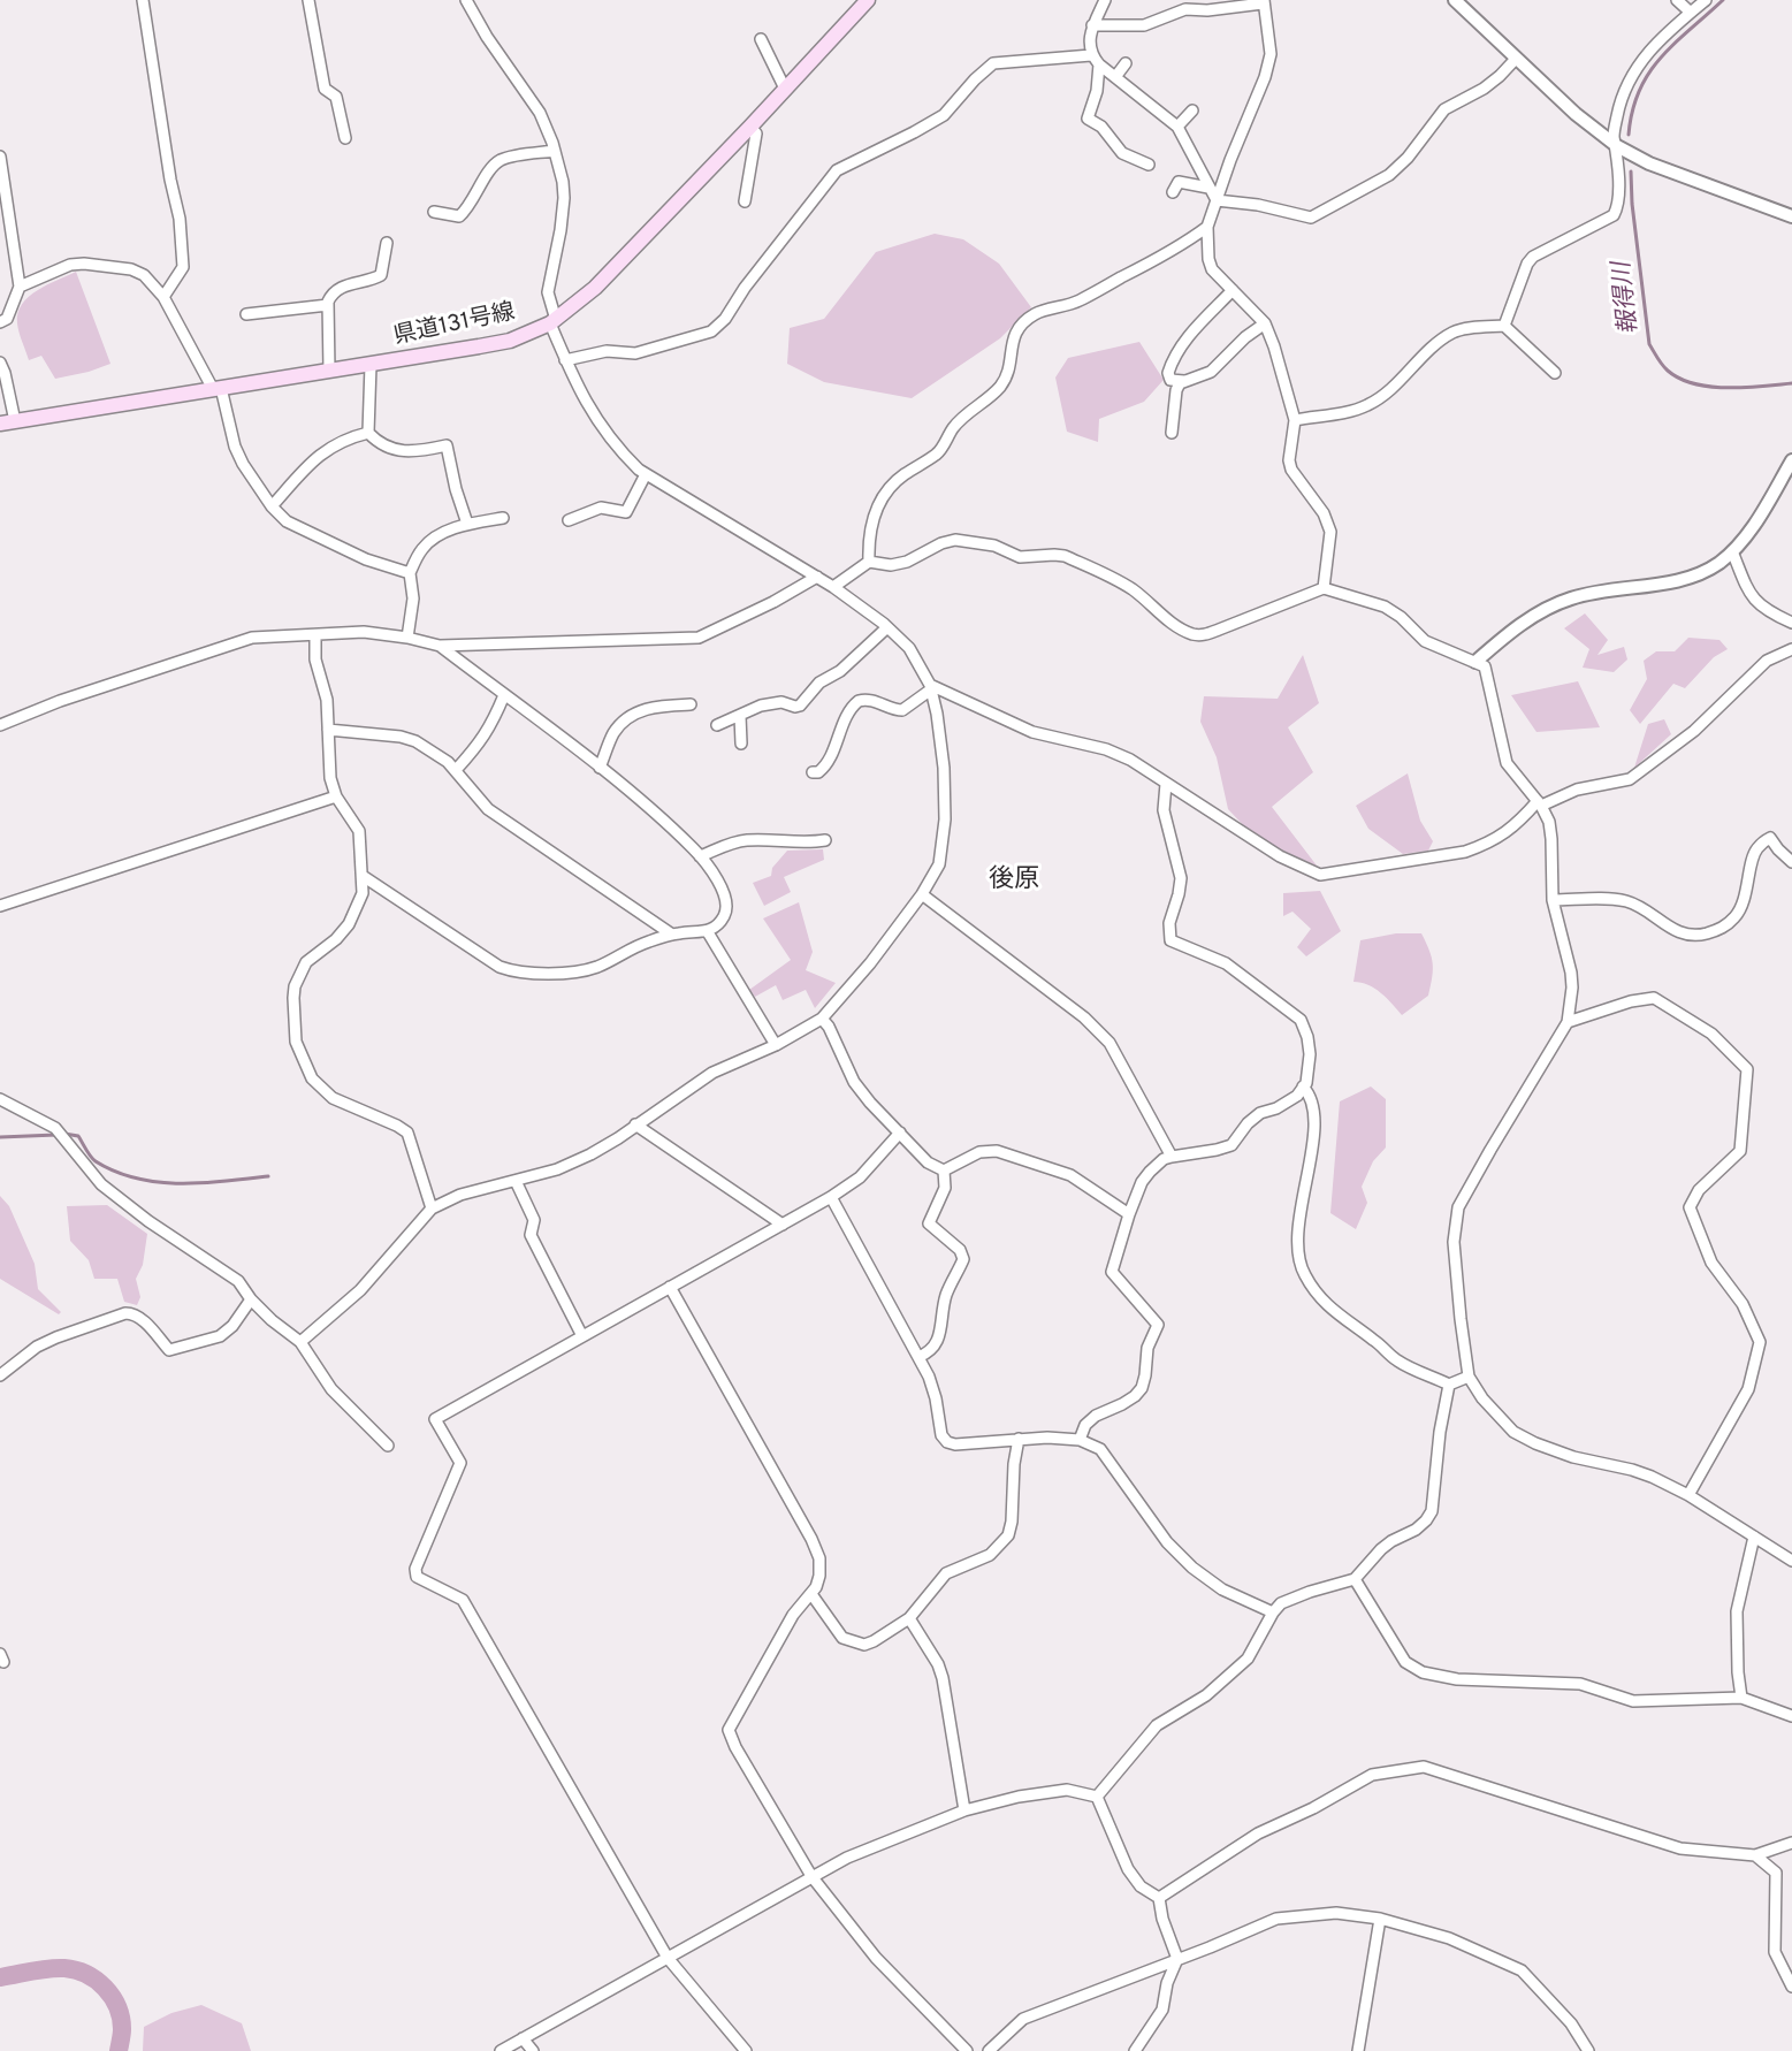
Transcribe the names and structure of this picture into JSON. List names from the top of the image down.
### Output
{
  "streets": {
    "main road": ["県道131号線"]
  },
  "districts": ["後原"],
  "water": ["報得川"]
}
